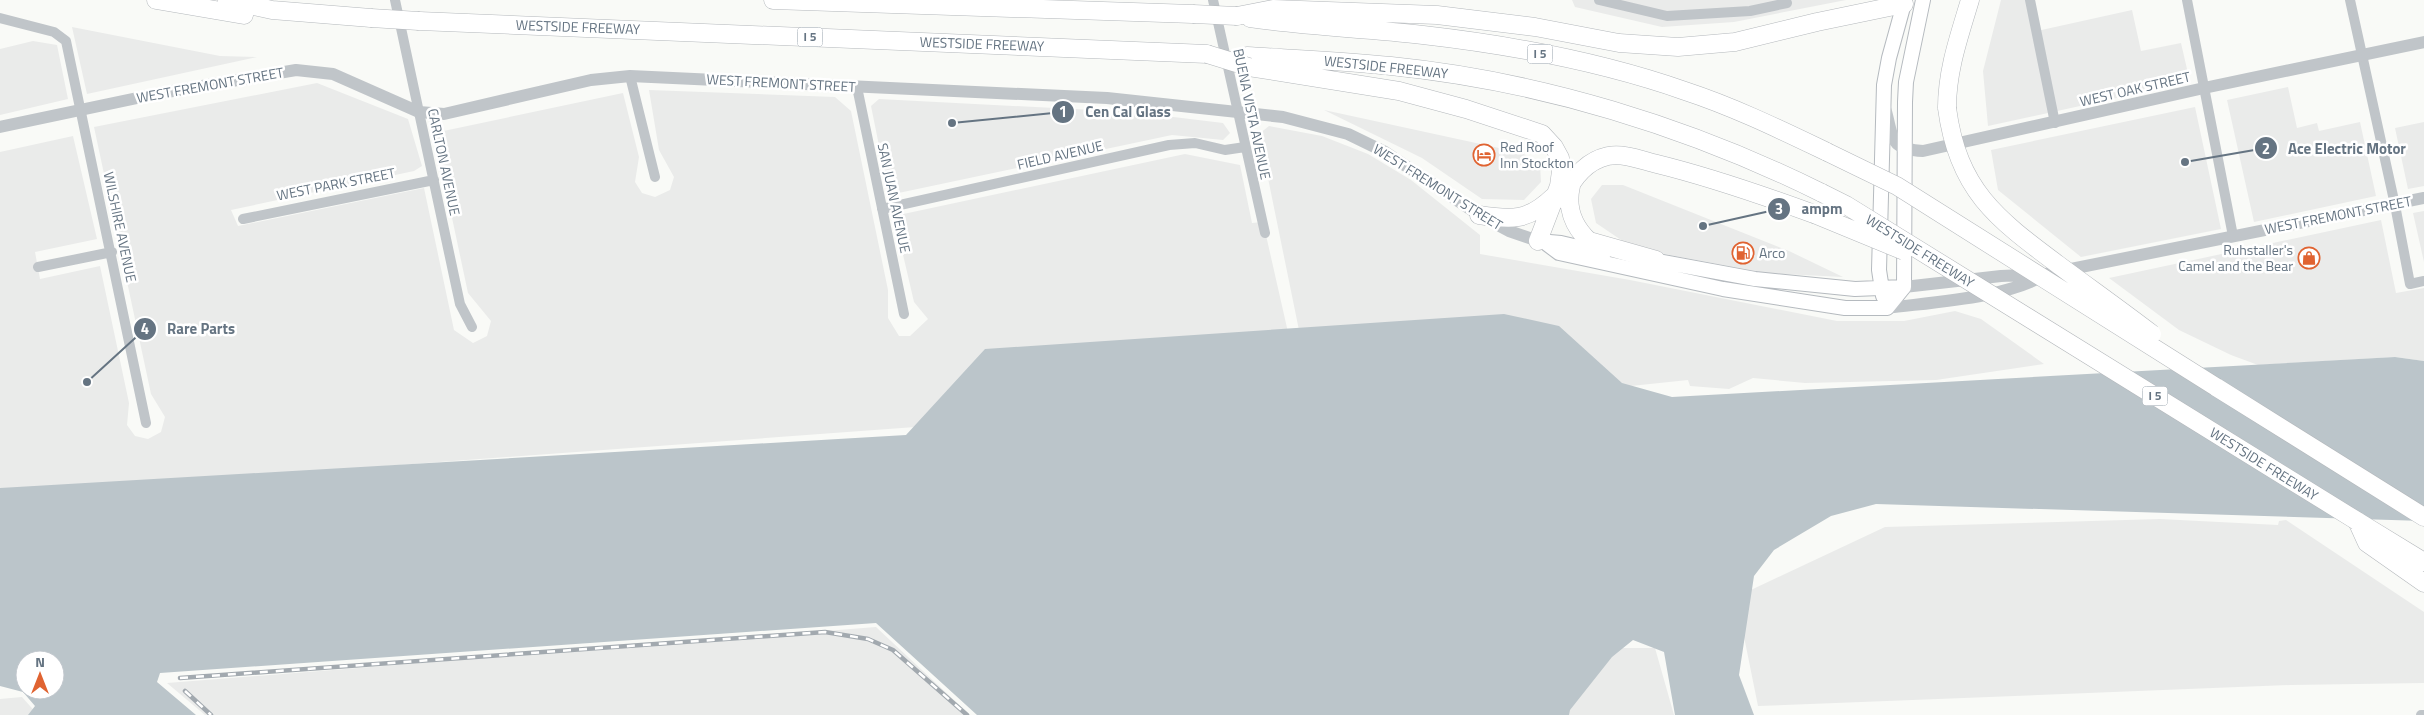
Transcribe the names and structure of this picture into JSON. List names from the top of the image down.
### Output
{
  "streets": {
    "highway": ["WESTSIDE FREEWAY", "I 5"],
    "main road": ["WEST FREMONT STREET"],
    "street": [
      "WEST OAK STREET",
      "BUENA VISTA AVENUE",
      "FIELD AVENUE",
      "CARLTON AVENUE",
      "WEST PARK STREET",
      "SAN JUAN AVENUE",
      "WILSHIRE AVENUE"
    ]
  },
  "crossings": [
    ["WEST FREMONT STREET", "BUENA VISTA AVENUE"],
    ["WEST FREMONT STREET", "CARLTON AVENUE"],
    ["WEST FREMONT STREET", "SAN JUAN AVENUE"],
    ["WEST FREMONT STREET", "WILSHIRE AVENUE"],
    ["BUENA VISTA AVENUE", "FIELD AVENUE"],
    ["FIELD AVENUE", "SAN JUAN AVENUE"],
    ["CARLTON AVENUE", "WEST PARK STREET"]
  ],
  "places": {
    "other": [
      "Cen Cal Glass",
      "Ace Electric Motor",
      "ampm",
      "Rare Parts"
    ],
    "hotel": ["Red Roof Inn Stockton"],
    "fuel station": ["Arco"],
    "shop": ["Ruhstaller's Camel and the Bear"]
  },
  "north": "top"
}
